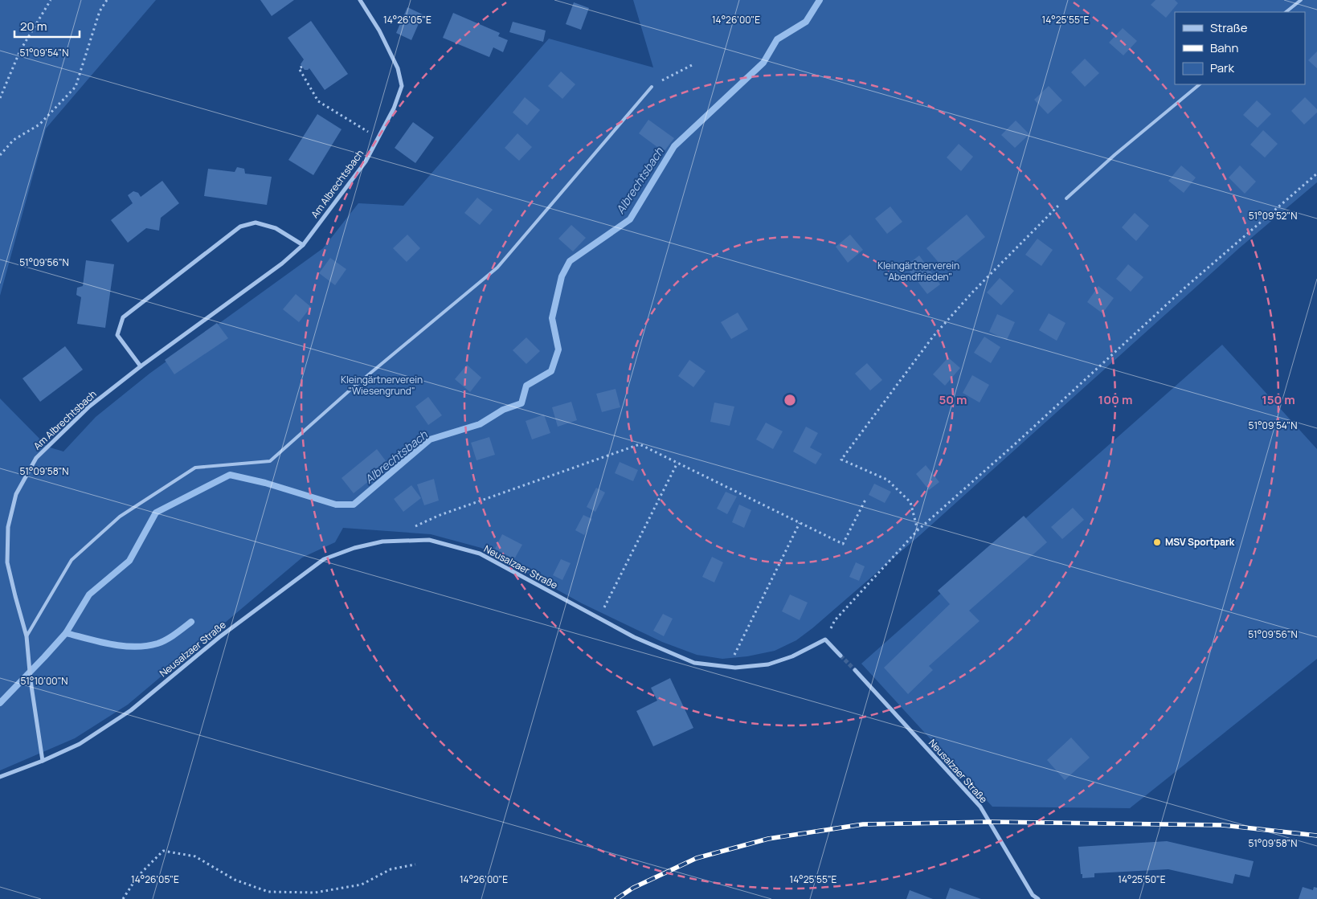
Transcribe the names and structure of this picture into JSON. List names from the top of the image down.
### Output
{
  "streets": {
    "street": ["Am Albrechtsbach", "Neusalzaer Straße"]
  },
  "crossings": [
    ["Am Albrechtsbach", "Neusalzaer Straße"]
  ],
  "water": ["Albrechtsbach"],
  "parks": ["Kleingärtnerverein \"Abendfrieden\"", "Kleingärtnerverein \"Wiesengrund\""],
  "places": ["MSV Sportpark"],
  "legend": ["Straße", "Bahn", "Park"],
  "scale_bar": "20 m",
  "coordinates": [
    "14°26'05\"E",
    "14°26'00\"E",
    "14°25'55\"E",
    "51°09'54\"N",
    "51°09'52\"N",
    "51°09'56\"N",
    "51°09'58\"N",
    "51°10'00\"N",
    "14°25'50\"E"
  ],
  "rings": ["50 m", "100 m", "150 m"]
}
